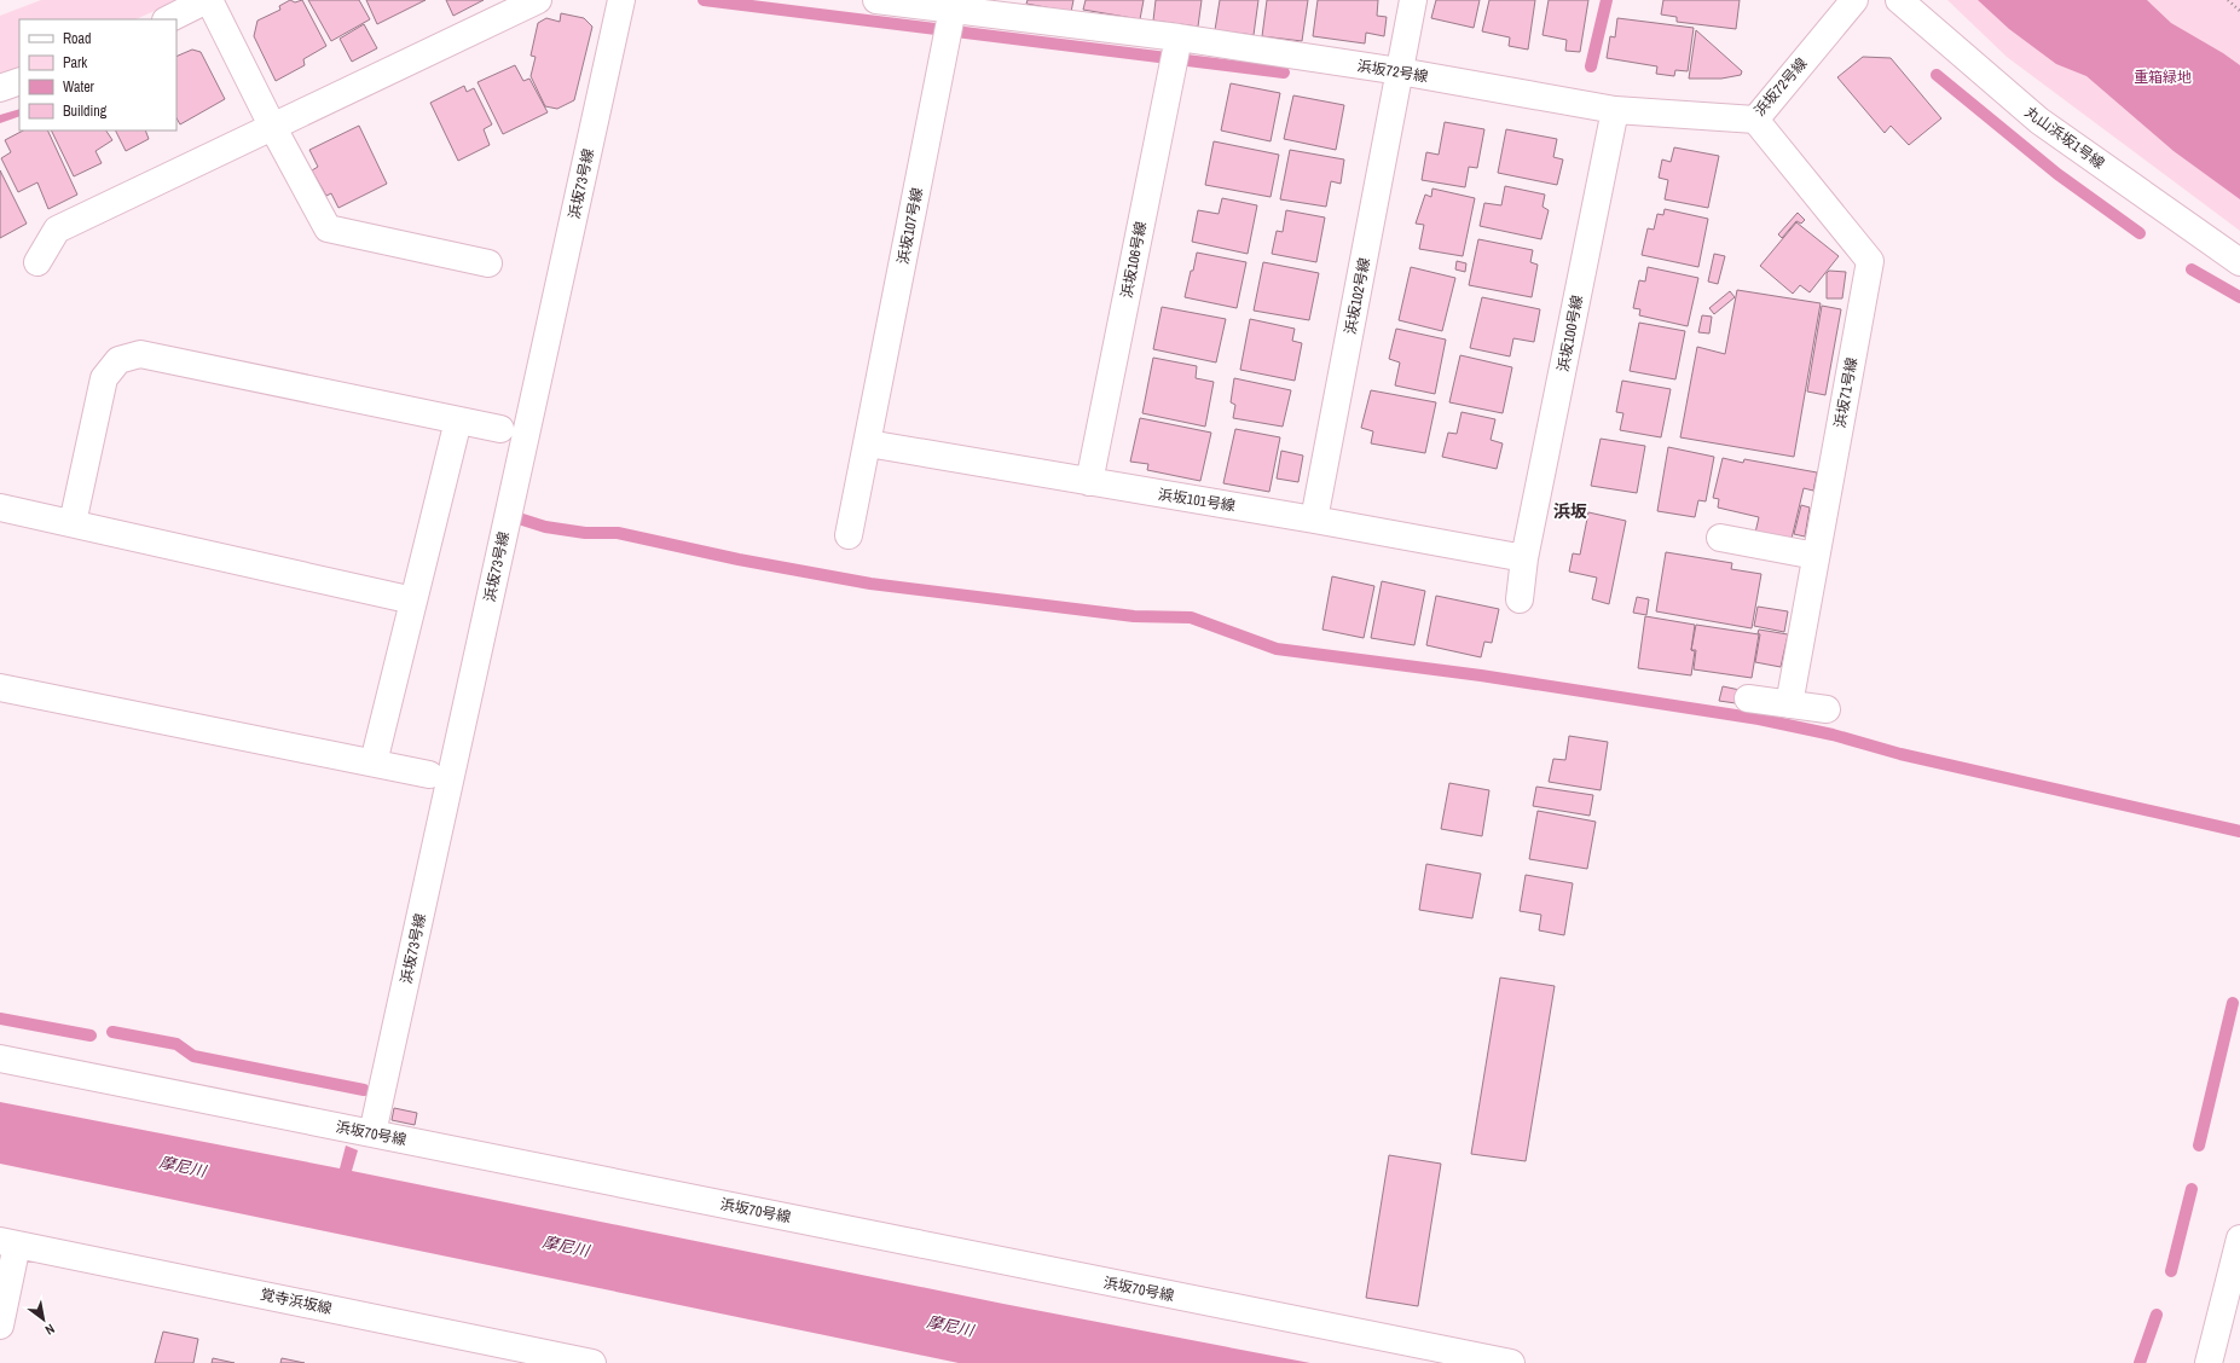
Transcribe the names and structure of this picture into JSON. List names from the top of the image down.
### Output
{
  "streets": {
    "street": [
      "浜坂72号線",
      "丸山浜坂1号線",
      "浜坂73号線",
      "浜坂107号線",
      "浜坂106号線",
      "浜坂102号線",
      "浜坂100号線",
      "浜坂71号線",
      "浜坂101号線",
      "浜坂70号線",
      "覚寺浜坂線"
    ]
  },
  "crossings": [
    ["浜坂72号線", "浜坂107号線"],
    ["浜坂72号線", "浜坂106号線"],
    ["浜坂72号線", "浜坂102号線"],
    ["浜坂72号線", "浜坂100号線"],
    ["浜坂72号線", "浜坂71号線"],
    ["浜坂73号線", "浜坂70号線"],
    ["浜坂107号線", "浜坂101号線"],
    ["浜坂106号線", "浜坂101号線"],
    ["浜坂102号線", "浜坂101号線"],
    ["浜坂100号線", "浜坂101号線"]
  ],
  "districts": ["浜坂"],
  "water": ["摩尼川"],
  "parks": ["重箱緑地"],
  "legend": [
    "Road",
    "Park",
    "Water",
    "Building"
  ],
  "north": "bottom right"
}
